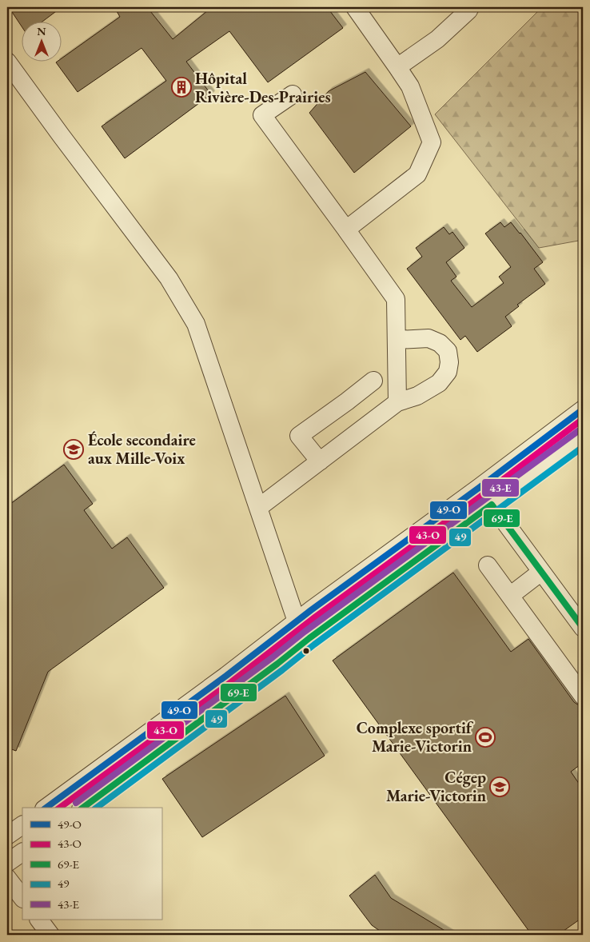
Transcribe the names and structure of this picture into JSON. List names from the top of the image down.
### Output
{
  "places": {
    "building": ["Hôpital Rivière-Des-Prairies"],
    "school or university": ["École secondaire aux Mille-Voix", "Cégep Marie-Victorin"],
    "sports": ["Complexe sportif Marie-Victorin"]
  },
  "lines": [
    "transit line 49-O",
    "transit line 43-O",
    "transit line 43-E",
    "transit line 49",
    "transit line 69-E"
  ],
  "legend": [
    "49-O",
    "43-O",
    "69-E",
    "49",
    "43-E"
  ],
  "north": "top"
}
